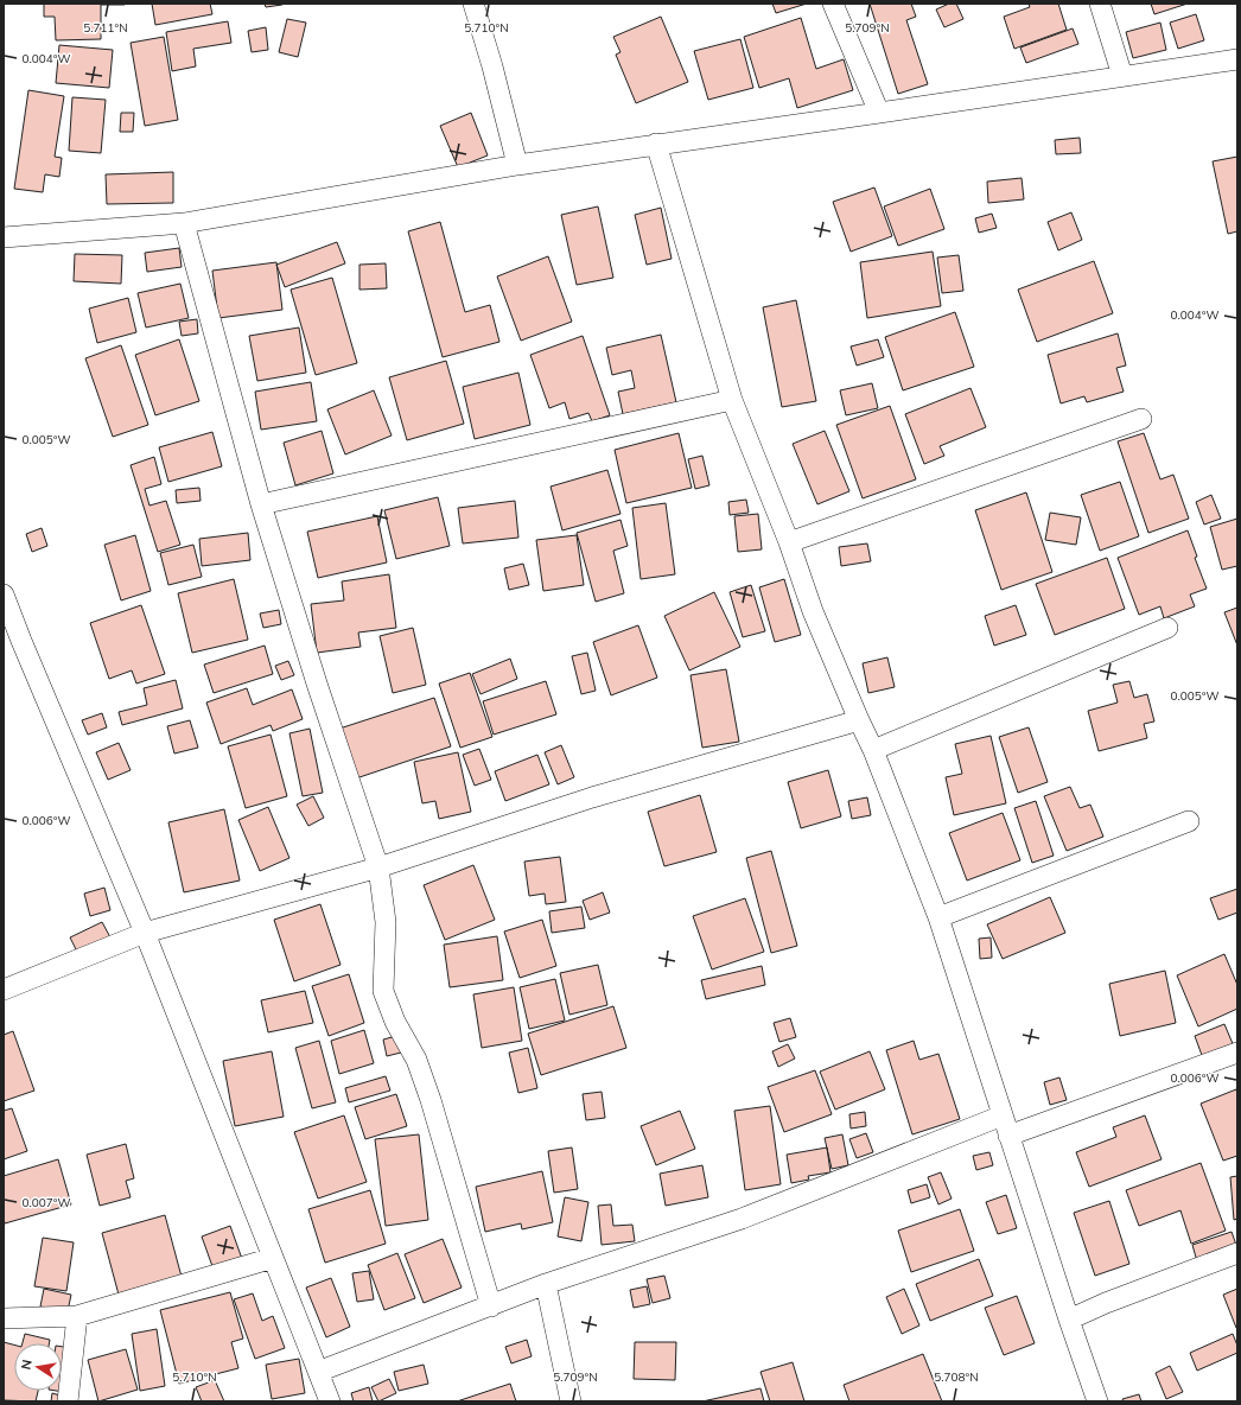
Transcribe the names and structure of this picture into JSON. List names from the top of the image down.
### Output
{
  "north": "left",
  "coordinates": [
    "5.711°N",
    "5.710°N",
    "5.709°N",
    "0.004°W",
    "0.005°W",
    "0.006°W",
    "0.007°W",
    "5.708°N"
  ]
}
